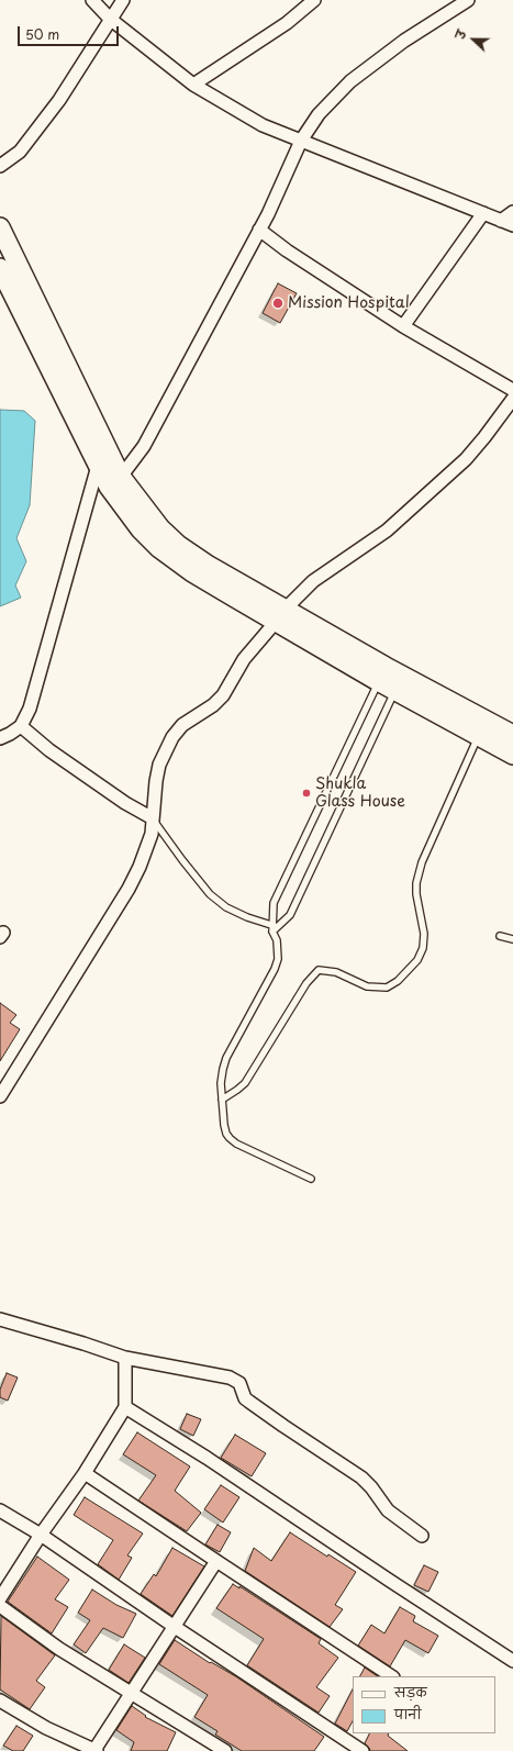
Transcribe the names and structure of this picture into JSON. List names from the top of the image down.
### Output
{
  "places": ["Mission Hospital", "Shukla Glass House"],
  "legend": ["सड़क", "पानी"],
  "scale_bar": "50 m",
  "north": "left"
}
